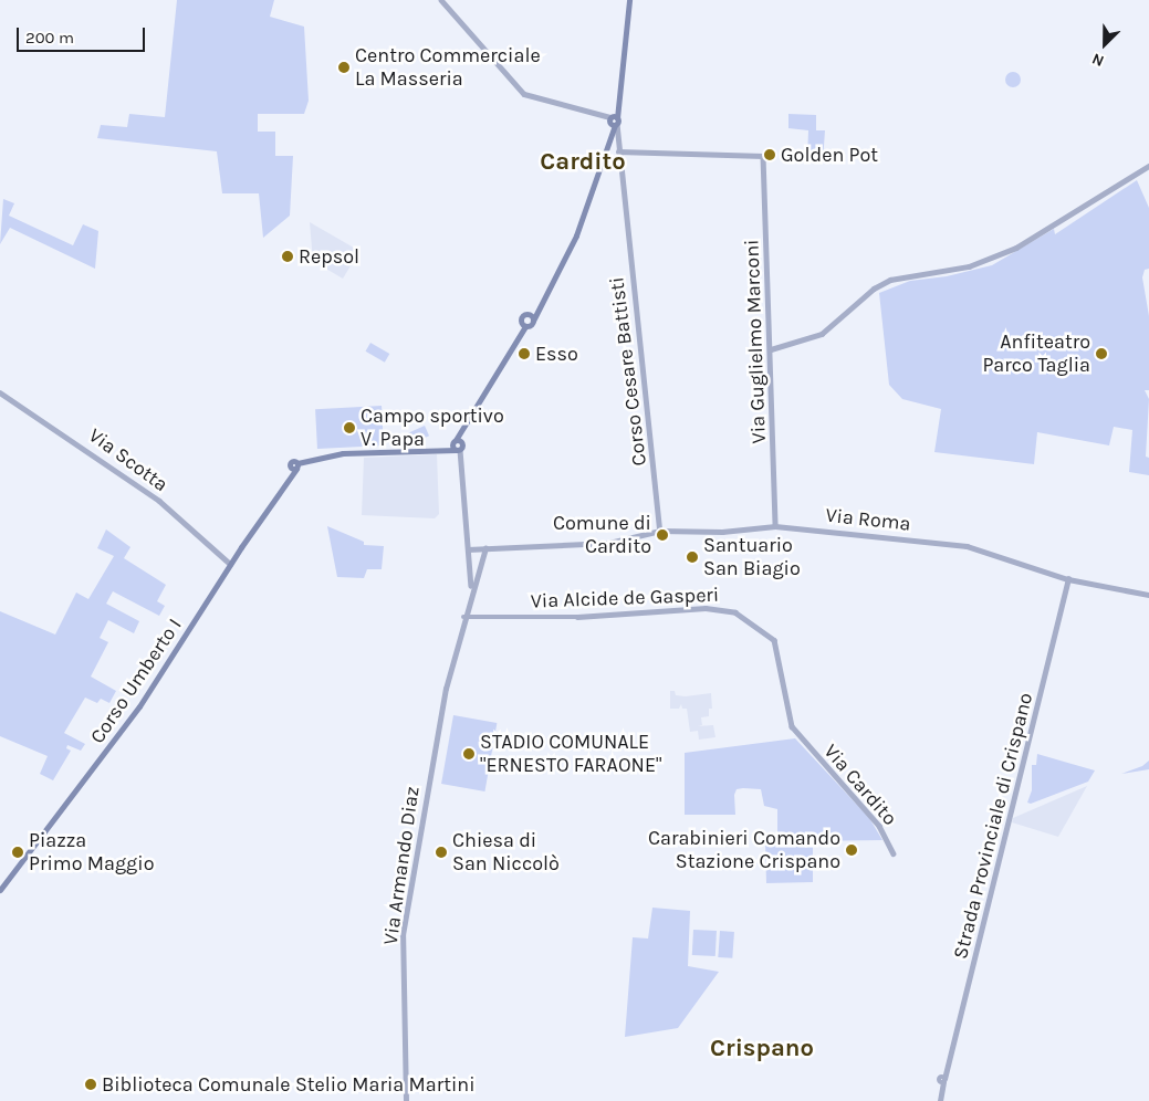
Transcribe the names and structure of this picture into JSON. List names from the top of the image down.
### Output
{
  "streets": {
    "main road": ["Corso Umberto I"],
    "street": [
      "Via Guglielmo Marconi",
      "Corso Cesare Battisti",
      "Via Scotta",
      "Via Roma",
      "Via Alcide de Gasperi",
      "Via Cardito",
      "Strada Provinciale di Crispano",
      "Via Armando Diaz"
    ]
  },
  "crossings": [
    ["Via Guglielmo Marconi", "Corso Cesare Battisti"],
    ["Via Guglielmo Marconi", "Via Roma"],
    ["Corso Cesare Battisti", "Via Roma"],
    ["Via Scotta", "Corso Umberto I"],
    ["Via Roma", "Strada Provinciale di Crispano"],
    ["Via Roma", "Via Armando Diaz"],
    ["Via Alcide de Gasperi", "Via Cardito"],
    ["Via Alcide de Gasperi", "Via Armando Diaz"]
  ],
  "districts": ["Cardito", "Crispano"],
  "places": [
    "Centro Commerciale La Masseria",
    "Golden Pot",
    "Repsol",
    "Esso",
    "Anfiteatro Parco Taglia",
    "Campo sportivo V. Papa",
    "Comune di Cardito",
    "Santuario San Biagio",
    "STADIO COMUNALE \"ERNESTO FARAONE\"",
    "Carabinieri Comando Stazione Crispano",
    "Piazza Primo Maggio",
    "Chiesa di San Niccolò",
    "Biblioteca Comunale Stelio Maria Martini"
  ],
  "scale_bar": "200 m",
  "north": "bottom left"
}
